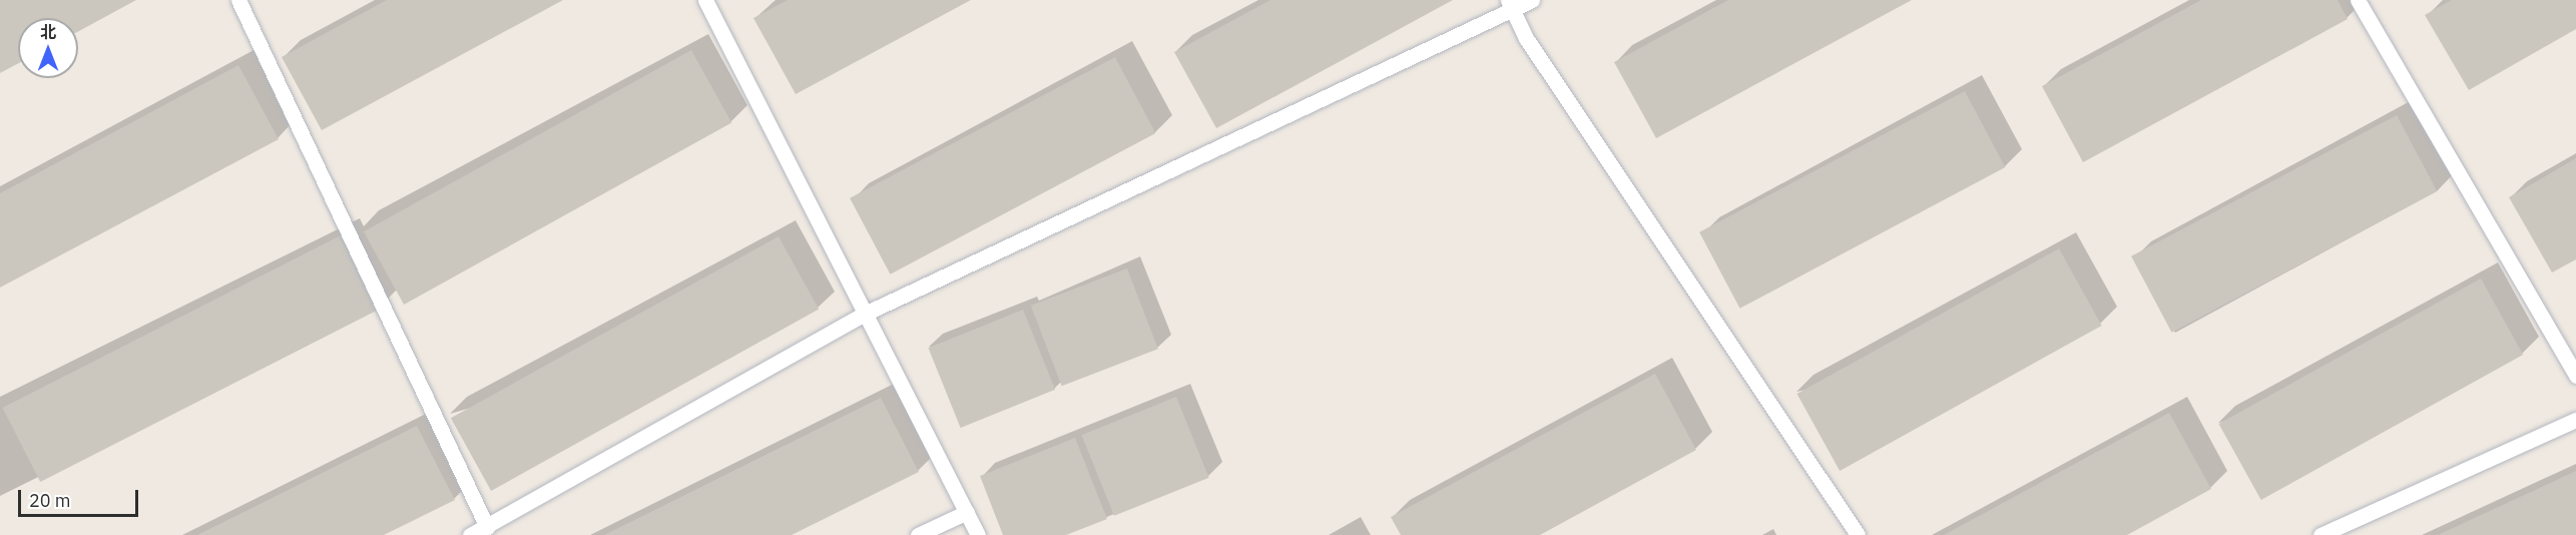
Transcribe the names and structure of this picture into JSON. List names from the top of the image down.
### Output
{
  "scale_bar": "20 m",
  "north": "top"
}
